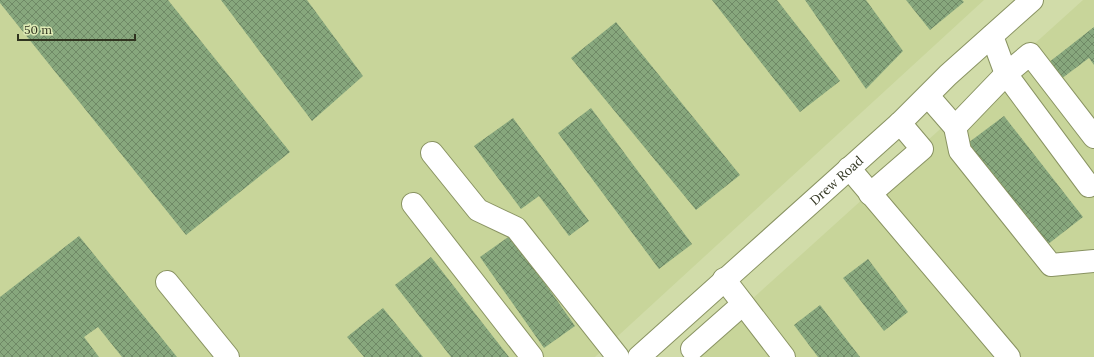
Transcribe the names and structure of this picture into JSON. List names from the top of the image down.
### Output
{
  "streets": {
    "street": ["Drew Road"]
  },
  "scale_bar": "50 m"
}
